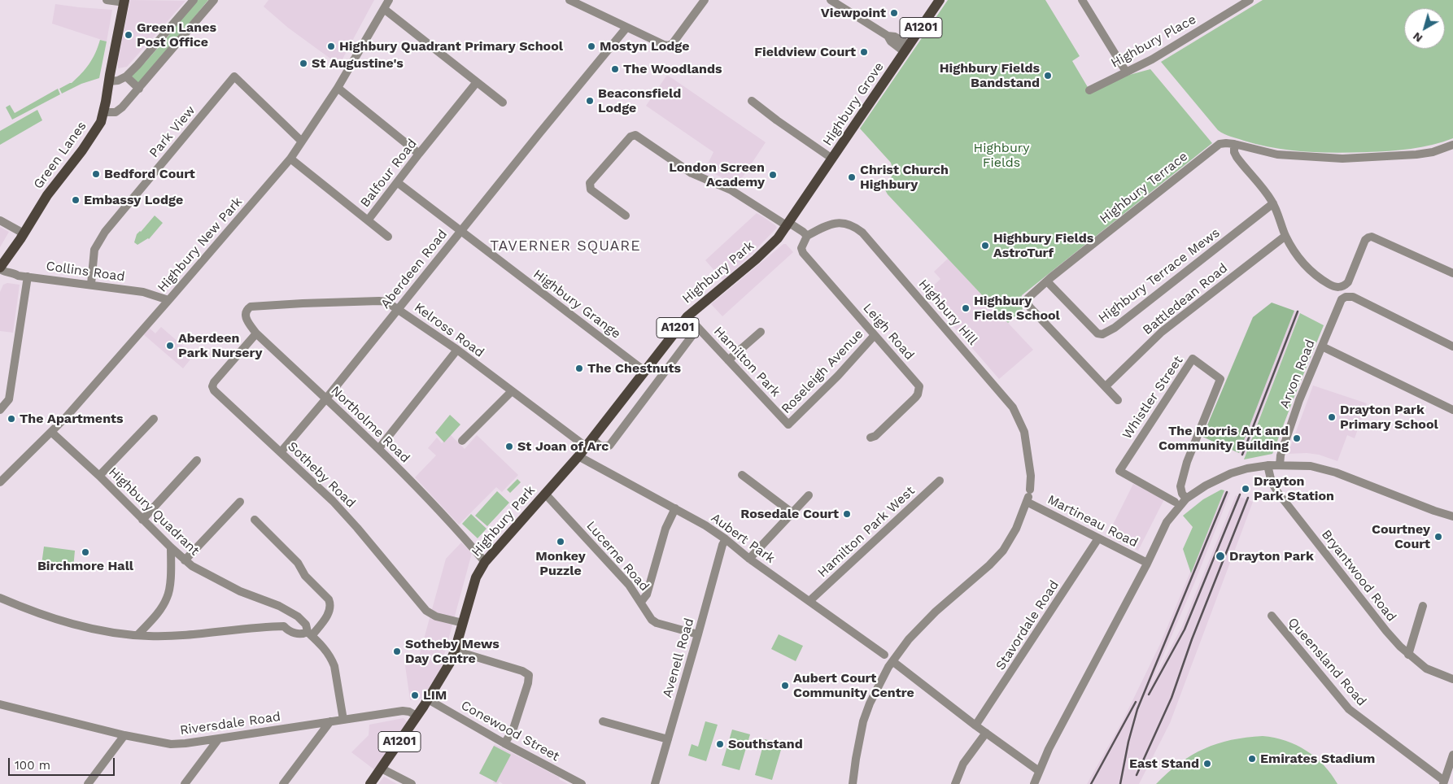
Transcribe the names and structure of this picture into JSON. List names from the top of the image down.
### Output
{
  "streets": {
    "main road": [
      "A1201",
      "Highbury Grove",
      "Green Lanes",
      "Highbury Park"
    ],
    "street": [
      "Highbury Place",
      "Park View",
      "Balfour Road",
      "Highbury Terrace",
      "Highbury New Park",
      "Aberdeen Road",
      "Collins Road",
      "Highbury Terrace Mews",
      "Battledean Road",
      "Highbury Grange",
      "Highbury Hill",
      "Kelross Road",
      "Leigh Road",
      "Hamilton Park",
      "Roseleigh Avenue",
      "Arvon Road",
      "Whistler Street",
      "Northolme Road",
      "Sotheby Road",
      "Highbury Quadrant",
      "Martineau Road",
      "Hamilton Park West",
      "Aubert Park",
      "Lucerne Road",
      "Bryantwood Road",
      "Stavordale Road",
      "Avenell Road",
      "Queensland Road",
      "Riversdale Road",
      "Conewood Street"
    ]
  },
  "crossings": [
    ["A1201", "Highbury Park"],
    ["A1201", "Riversdale Road"],
    ["A1201", "Conewood Street"],
    ["Highbury Grove", "Highbury Park"],
    ["Park View", "Highbury New Park"],
    ["Park View", "Collins Road"],
    ["Green Lanes", "Collins Road"],
    ["Balfour Road", "Highbury New Park"],
    ["Balfour Road", "Highbury Grange"],
    ["Highbury Terrace", "Highbury Terrace Mews"],
    ["Highbury Terrace", "Battledean Road"],
    ["Highbury New Park", "Collins Road"],
    ["Highbury New Park", "Highbury Quadrant"],
    ["Aberdeen Road", "Highbury Grange"],
    ["Aberdeen Road", "Kelross Road"],
    ["Aberdeen Road", "Northolme Road"],
    ["Aberdeen Road", "Sotheby Road"],
    ["Highbury Park", "Highbury Grange"],
    ["Highbury Park", "Kelross Road"],
    ["Highbury Park", "Hamilton Park"],
    ["Highbury Park", "Northolme Road"],
    ["Highbury Park", "Sotheby Road"],
    ["Highbury Park", "Aubert Park"],
    ["Highbury Park", "Lucerne Road"],
    ["Highbury Park", "Conewood Street"],
    ["Highbury Hill", "Leigh Road"],
    ["Highbury Hill", "Martineau Road"],
    ["Kelross Road", "Northolme Road"],
    ["Leigh Road", "Roseleigh Avenue"],
    ["Hamilton Park", "Roseleigh Avenue"],
    ["Northolme Road", "Sotheby Road"],
    ["Highbury Quadrant", "Riversdale Road"],
    ["Martineau Road", "Stavordale Road"],
    ["Hamilton Park West", "Aubert Park"],
    ["Aubert Park", "Avenell Road"],
    ["Lucerne Road", "Avenell Road"]
  ],
  "districts": ["TAVERNER SQUARE"],
  "parks": ["Highbury Fields"],
  "places": [
    "Viewpoint",
    "Green Lanes Post Office",
    "Highbury Quadrant Primary School",
    "Mostyn Lodge",
    "Fieldview Court",
    "St Augustine's",
    "The Woodlands",
    "Highbury Fields Bandstand",
    "Beaconsfield Lodge",
    "Bedford Court",
    "London Screen Academy",
    "Christ Church Highbury",
    "Embassy Lodge",
    "Highbury Fields AstroTurf",
    "Highbury Fields School",
    "Aberdeen Park Nursery",
    "The Chestnuts",
    "Drayton Park Primary School",
    "The Apartments",
    "The Morris Art and Community Building",
    "St Joan of Arc",
    "Drayton Park Station",
    "Rosedale Court",
    "Courtney Court",
    "Monkey Puzzle",
    "Birchmore Hall",
    "Drayton Park",
    "Sotheby Mews Day Centre",
    "Aubert Court Community Centre",
    "LIM",
    "Southstand",
    "Emirates Stadium",
    "East Stand"
  ],
  "scale_bar": "100 m",
  "north": "bottom left"
}
